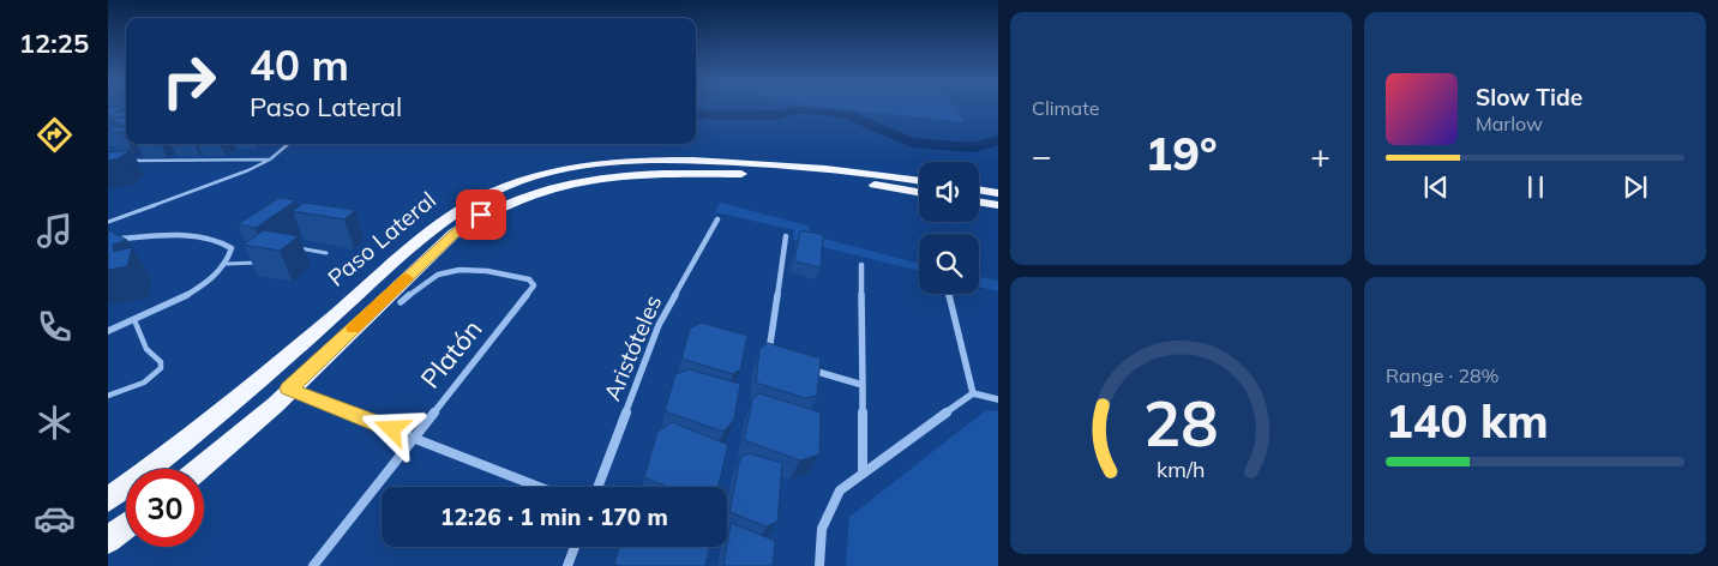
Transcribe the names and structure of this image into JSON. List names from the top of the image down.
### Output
{
  "streets": {
    "highway": ["Paso Lateral"],
    "street": ["Aristóteles", "Platón"]
  },
  "page": {
    "tabs": "12:25",
    "tile": [
      "Climate",
      ["Range · 28%", "140 km"]
    ],
    "turn": ["40 m", "Paso Lateral"],
    "song": ["Slow Tide", "Marlow"],
    "heat": ["−", "19°", "+"],
    "limit": "30",
    "trip": "12:26 · 1 min · 170 m",
    "gauge": ["28", "km/h"]
  }
}
